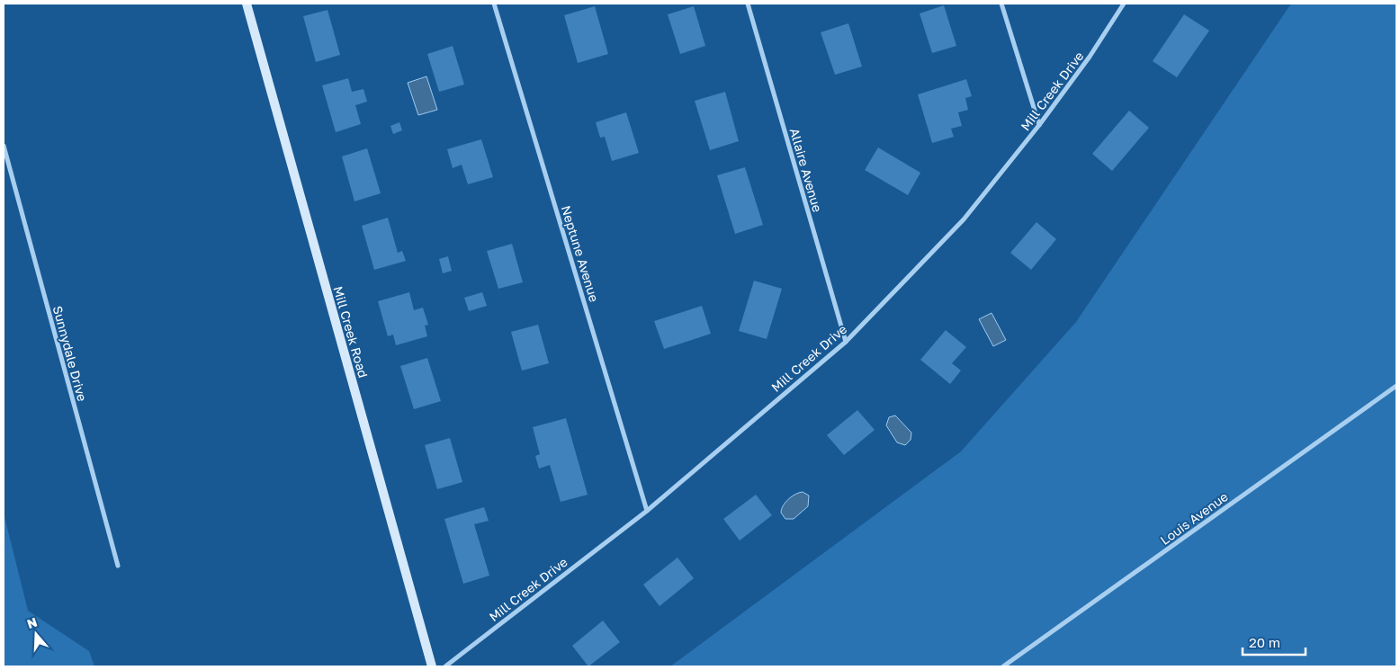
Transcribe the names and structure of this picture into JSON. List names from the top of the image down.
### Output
{
  "streets": {
    "street": [
      "Mill Creek Drive",
      "Allaire Avenue",
      "Neptune Avenue",
      "Mill Creek Road",
      "Sunnydale Drive",
      "Louis Avenue"
    ]
  },
  "crossings": [
    ["Mill Creek Drive", "Allaire Avenue"],
    ["Mill Creek Drive", "Neptune Avenue"]
  ],
  "scale_bar": "20 m",
  "north": "top"
}
